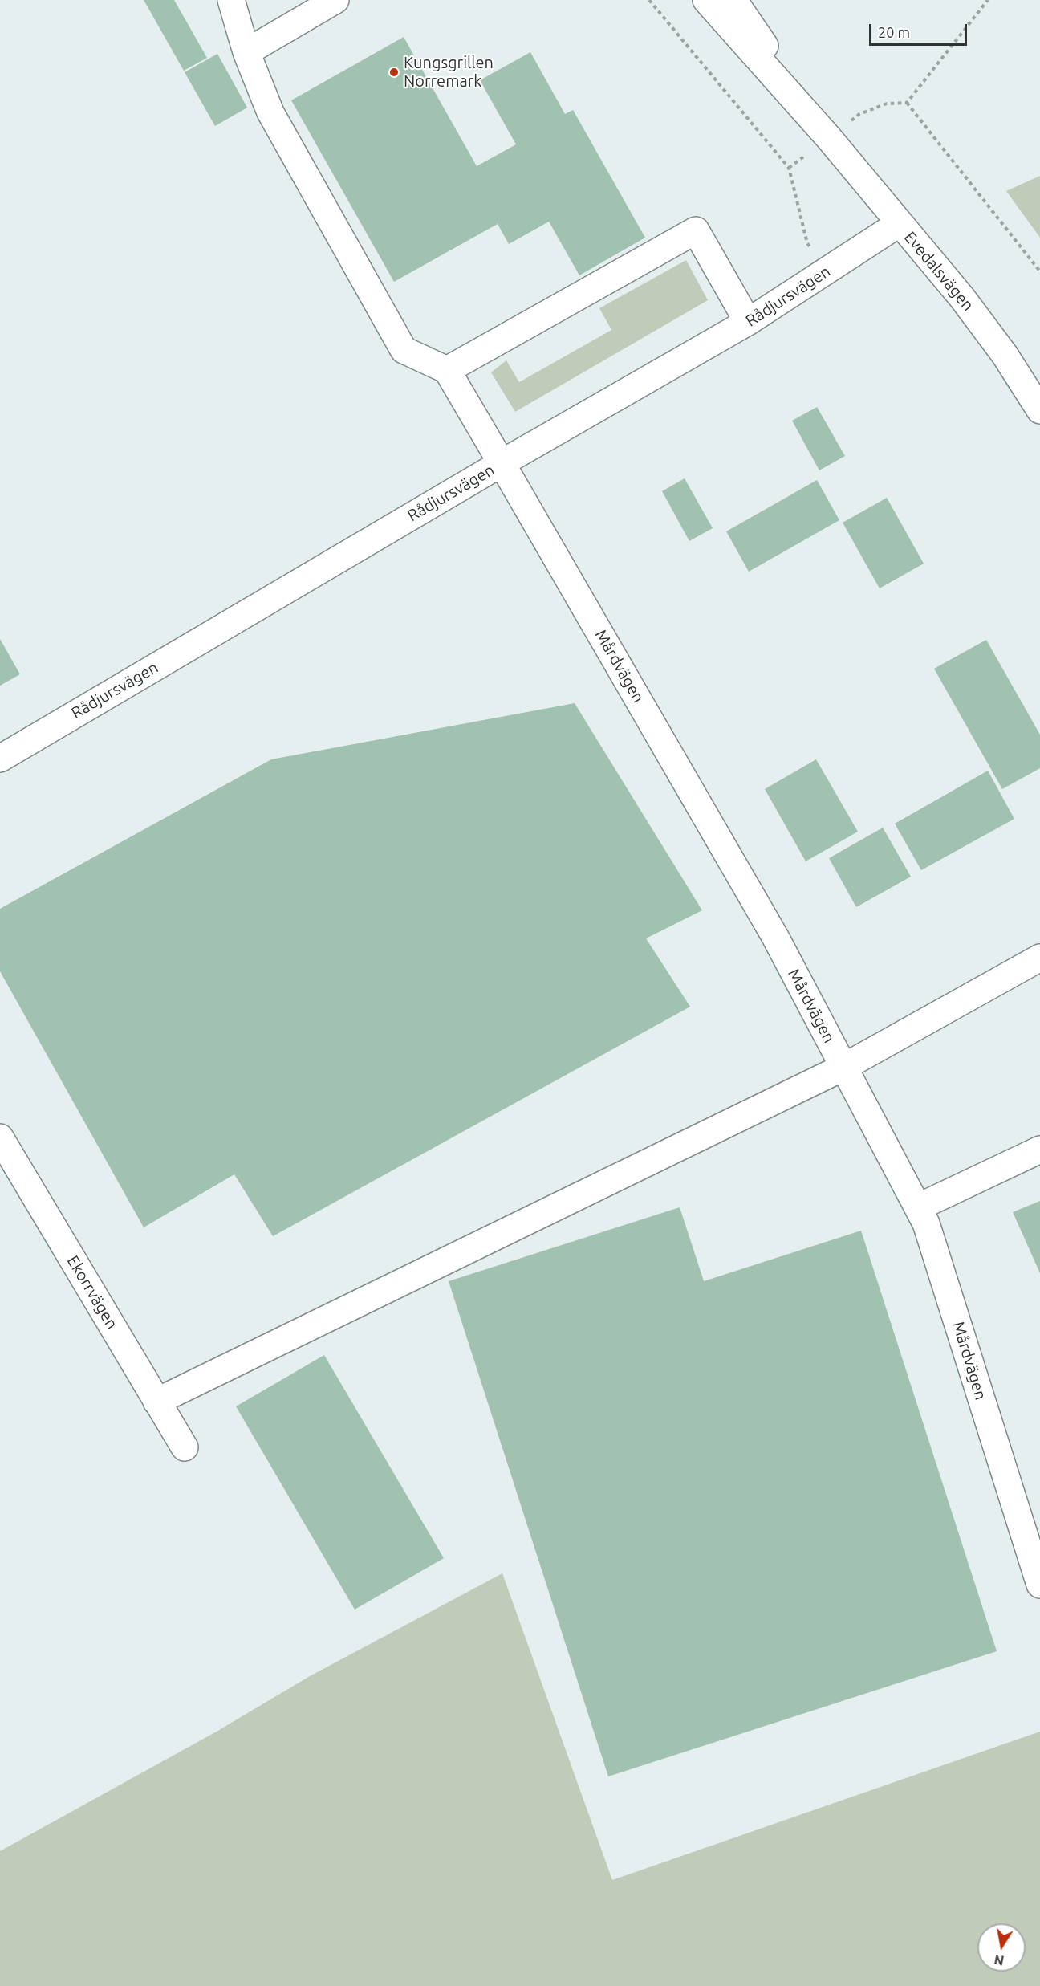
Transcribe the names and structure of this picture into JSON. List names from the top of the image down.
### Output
{
  "streets": {
    "street": [
      "Evedalsvägen",
      "Rådjursvägen",
      "Mårdvägen",
      "Ekorrvägen"
    ]
  },
  "crossings": [
    ["Evedalsvägen", "Rådjursvägen"],
    ["Rådjursvägen", "Mårdvägen"]
  ],
  "places": ["Kungsgrillen Norremark"],
  "scale_bar": "20 m",
  "north": "bottom"
}
